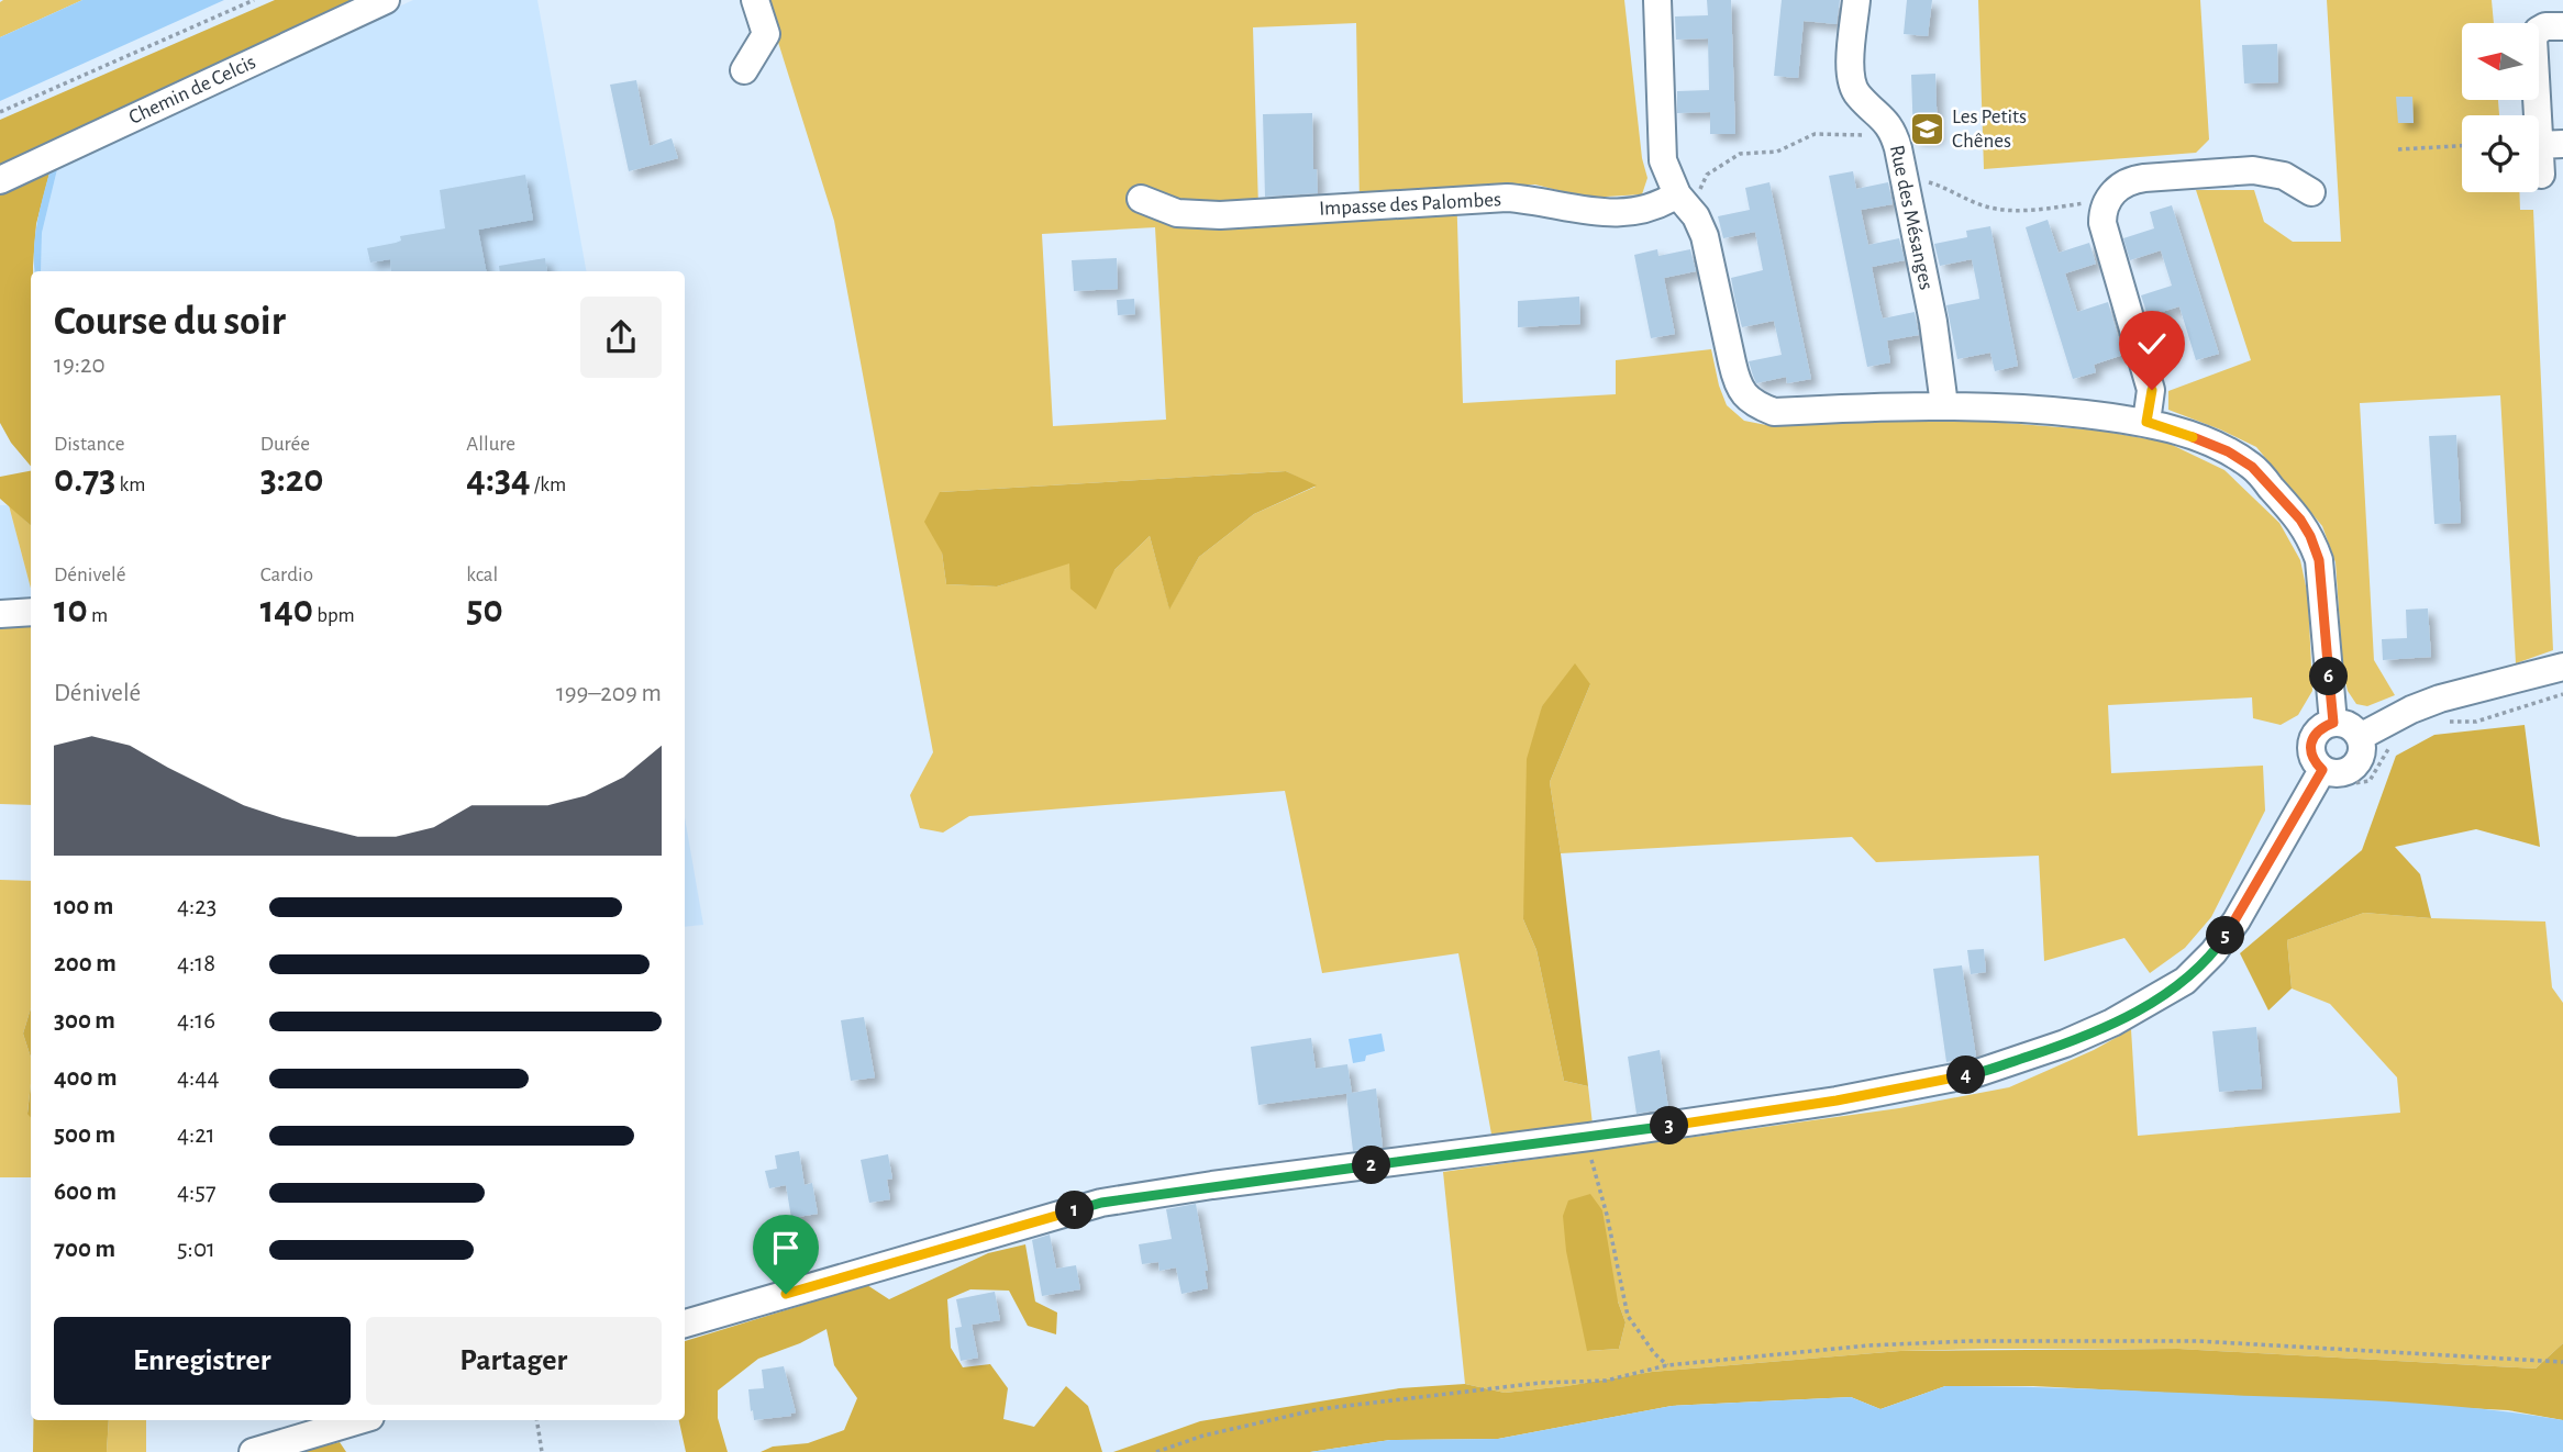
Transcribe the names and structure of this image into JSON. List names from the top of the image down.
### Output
{
  "streets": {
    "street": ["Chemin de Celcis", "Impasse des Palombes", "Rue des Mésanges"]
  },
  "places": {
    "school or university": ["Les Petits Chênes"]
  },
  "north": "left",
  "page": {
    "heading": ["Course du soir", "19:20"],
    "stats": [
      ["Distance", "0.73 km"],
      ["Durée", "3:20"],
      ["Allure", "4:34 /km"],
      ["Dénivelé", "10 m"],
      ["Cardio", "140 bpm"],
      ["kcal", "50"]
    ],
    "pins": [
      "6",
      "5",
      "4",
      "3",
      "2",
      "1"
    ],
    "chart": ["Dénivelé", "199–209 m"],
    "list": [
      {
        "name": "100 m",
        "note": "4:23"
      },
      {
        "name": "200 m",
        "note": "4:18"
      },
      {
        "name": "300 m",
        "note": "4:16"
      },
      {
        "name": "400 m",
        "note": "4:44"
      },
      {
        "name": "500 m",
        "note": "4:21"
      },
      {
        "name": "600 m",
        "note": "4:57"
      },
      {
        "name": "700 m",
        "note": "5:01"
      }
    ],
    "buttons": ["Enregistrer", "Partager"]
  }
}
